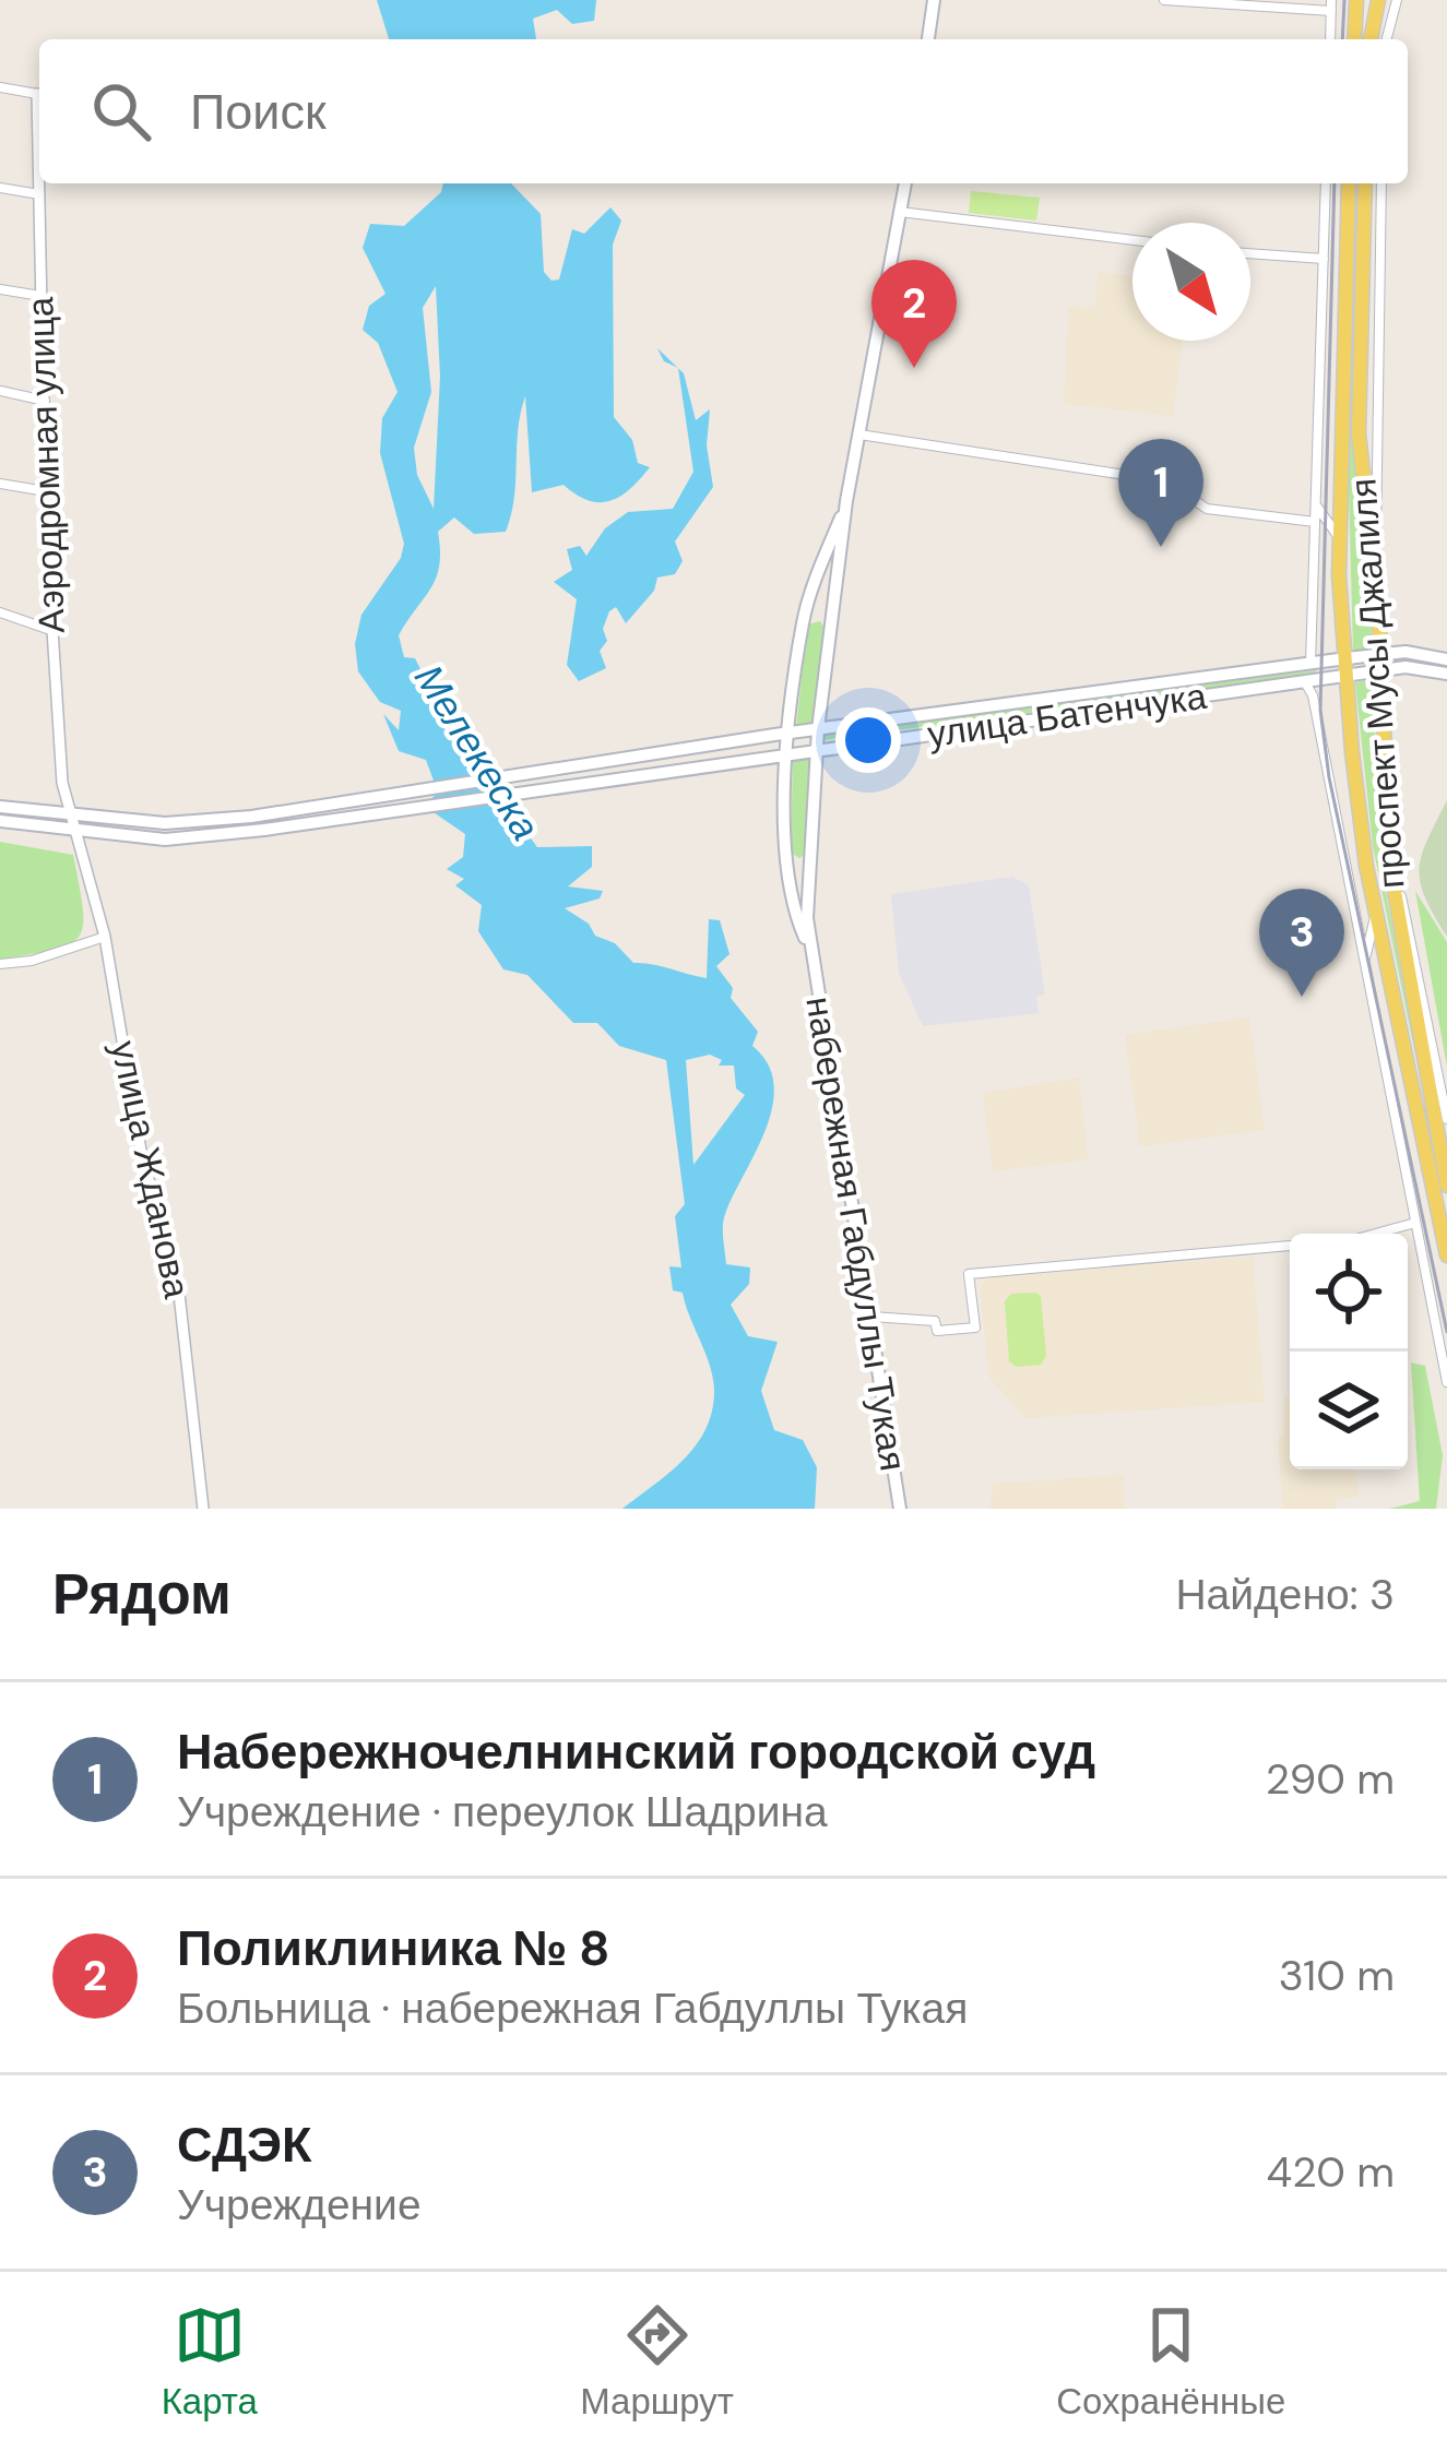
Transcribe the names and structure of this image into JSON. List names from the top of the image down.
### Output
{
  "streets": {
    "main road": ["проспект Мусы Джалиля", "улица Батенчука", "набережная Габдуллы Тукая"],
    "street": ["Аэродромная улица", "улица Жданова"]
  },
  "crossings": [
    ["Аэродромная улица", "улица Батенчука"],
    ["Аэродромная улица", "улица Жданова"],
    ["проспект Мусы Джалиля", "улица Батенчука"],
    ["улица Батенчука", "улица Жданова"],
    ["улица Батенчука", "набережная Габдуллы Тукая"]
  ],
  "water": ["Мелекеска"],
  "north": "bottom right",
  "page": {
    "search": "Поиск",
    "pins": ["2", "1", "3"],
    "heading": ["Рядом", "Найдено: 3"],
    "list": [
      {
        "mark": "1",
        "name": "Набережночелнинский городской суд",
        "note": "Учреждение · переулок Шадрина",
        "value": "290 m"
      },
      {
        "mark": "2",
        "name": "Поликлиника № 8",
        "note": "Больница · набережная Габдуллы Тукая",
        "value": "310 m"
      },
      {
        "mark": "3",
        "name": "СДЭК",
        "note": "Учреждение",
        "value": "420 m"
      }
    ],
    "nav": ["Карта", "Маршрут", "Сохранённые"]
  }
}
